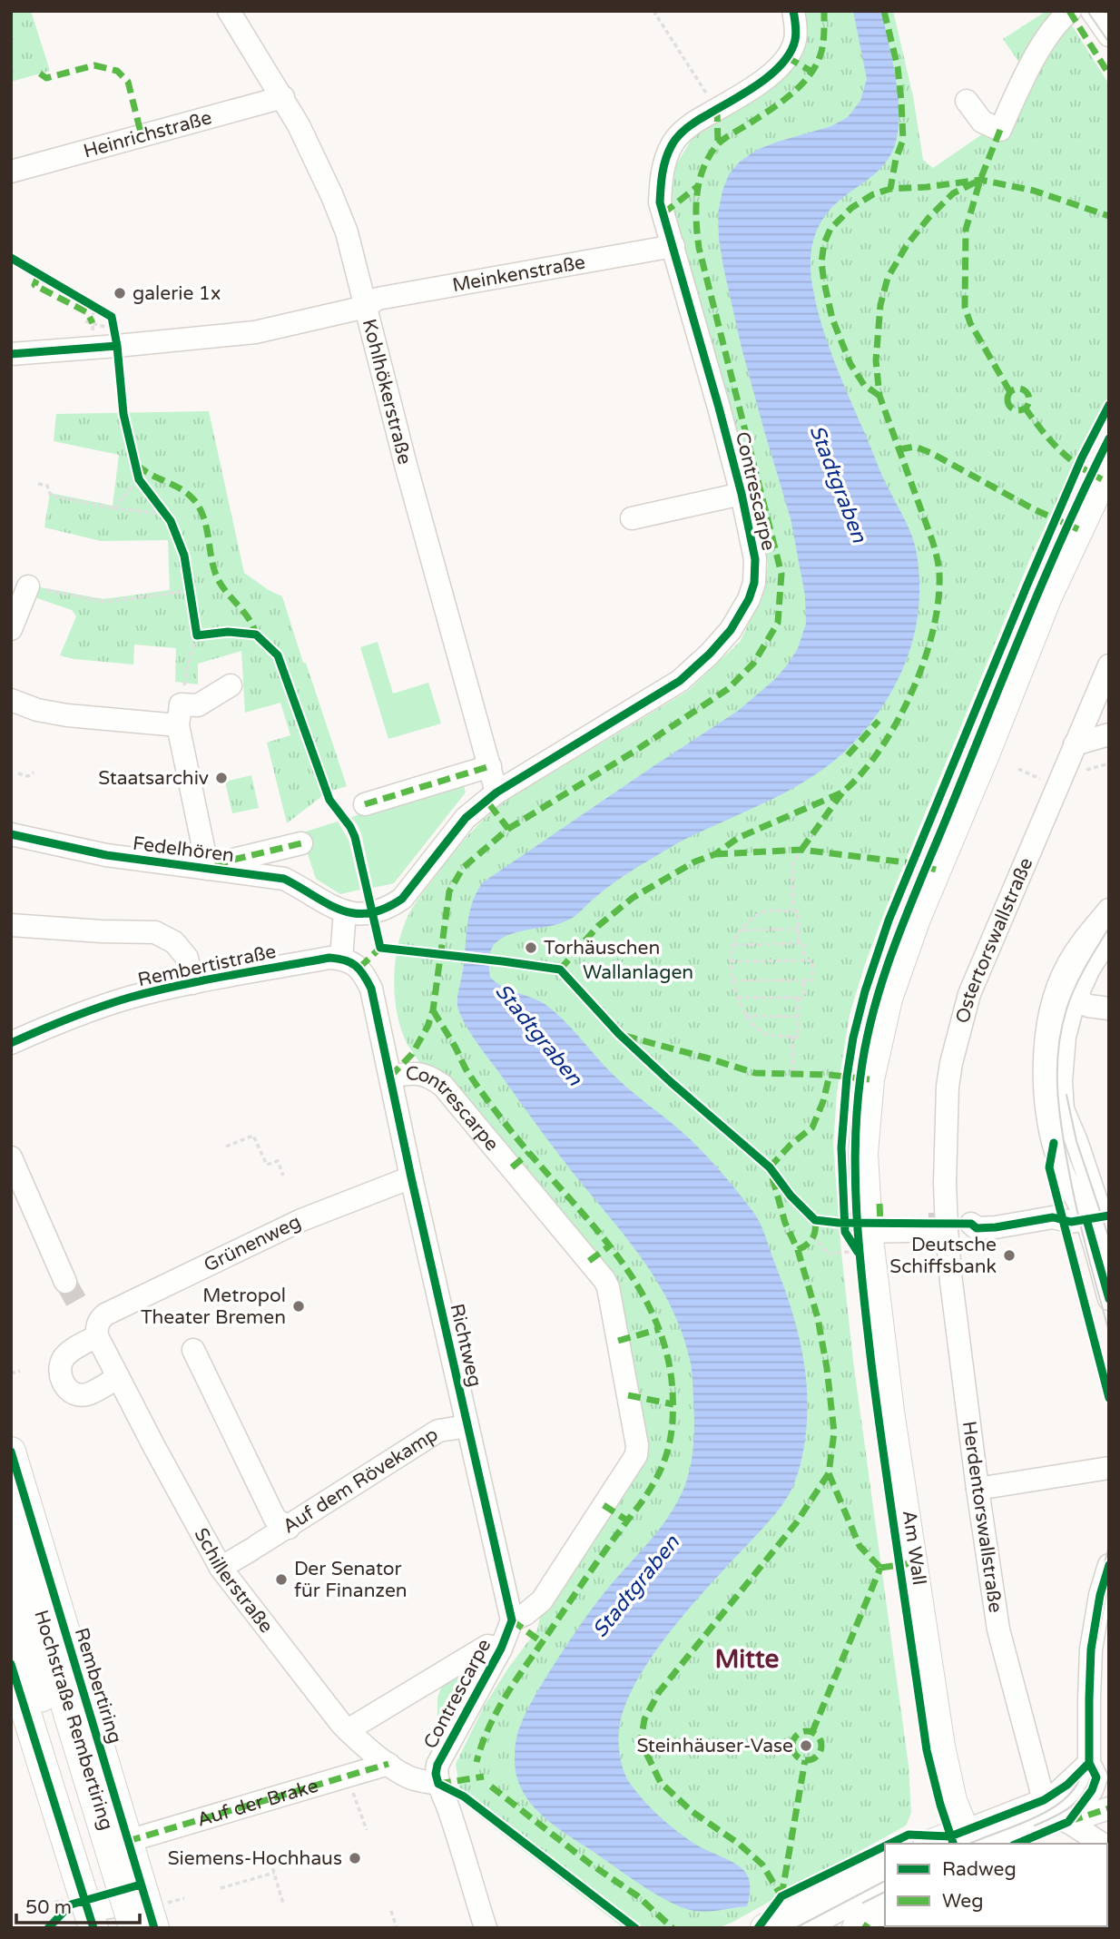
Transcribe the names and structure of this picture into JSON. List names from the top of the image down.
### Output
{
  "streets": {
    "highway": ["Hochstraße Rembertiring"],
    "main road": ["Am Wall", "Rembertiring"],
    "street": [
      "Heinrichstraße",
      "Meinkenstraße",
      "Kohlhökerstraße",
      "Contrescarpe",
      "Fedelhören",
      "Ostertorswallstraße",
      "Rembertistraße",
      "Grünenweg",
      "Richtweg",
      "Auf dem Rövekamp",
      "Herdentorswallstraße",
      "Schillerstraße",
      "Auf der Brake"
    ]
  },
  "crossings": [
    ["Heinrichstraße", "Kohlhökerstraße"],
    ["Meinkenstraße", "Kohlhökerstraße"],
    ["Meinkenstraße", "Contrescarpe"],
    ["Kohlhökerstraße", "Contrescarpe"],
    ["Contrescarpe", "Fedelhören"],
    ["Contrescarpe", "Rembertistraße"],
    ["Contrescarpe", "Richtweg"],
    ["Contrescarpe", "Schillerstraße"],
    ["Ostertorswallstraße", "Herdentorswallstraße"],
    ["Grünenweg", "Richtweg"],
    ["Grünenweg", "Schillerstraße"],
    ["Richtweg", "Auf dem Rövekamp"],
    ["Auf dem Rövekamp", "Schillerstraße"],
    ["Schillerstraße", "Auf der Brake"],
    ["Rembertiring", "Auf der Brake"]
  ],
  "districts": ["Mitte"],
  "water": ["Stadtgraben"],
  "parks": ["Wallanlagen"],
  "places": [
    "galerie 1x",
    "Staatsarchiv",
    "Torhäuschen",
    "Deutsche Schiffsbank",
    "Metropol Theater Bremen",
    "Der Senator für Finanzen",
    "Steinhäuser-Vase",
    "Siemens-Hochhaus"
  ],
  "legend": ["Radweg", "Weg"],
  "scale_bar": "50 m"
}
